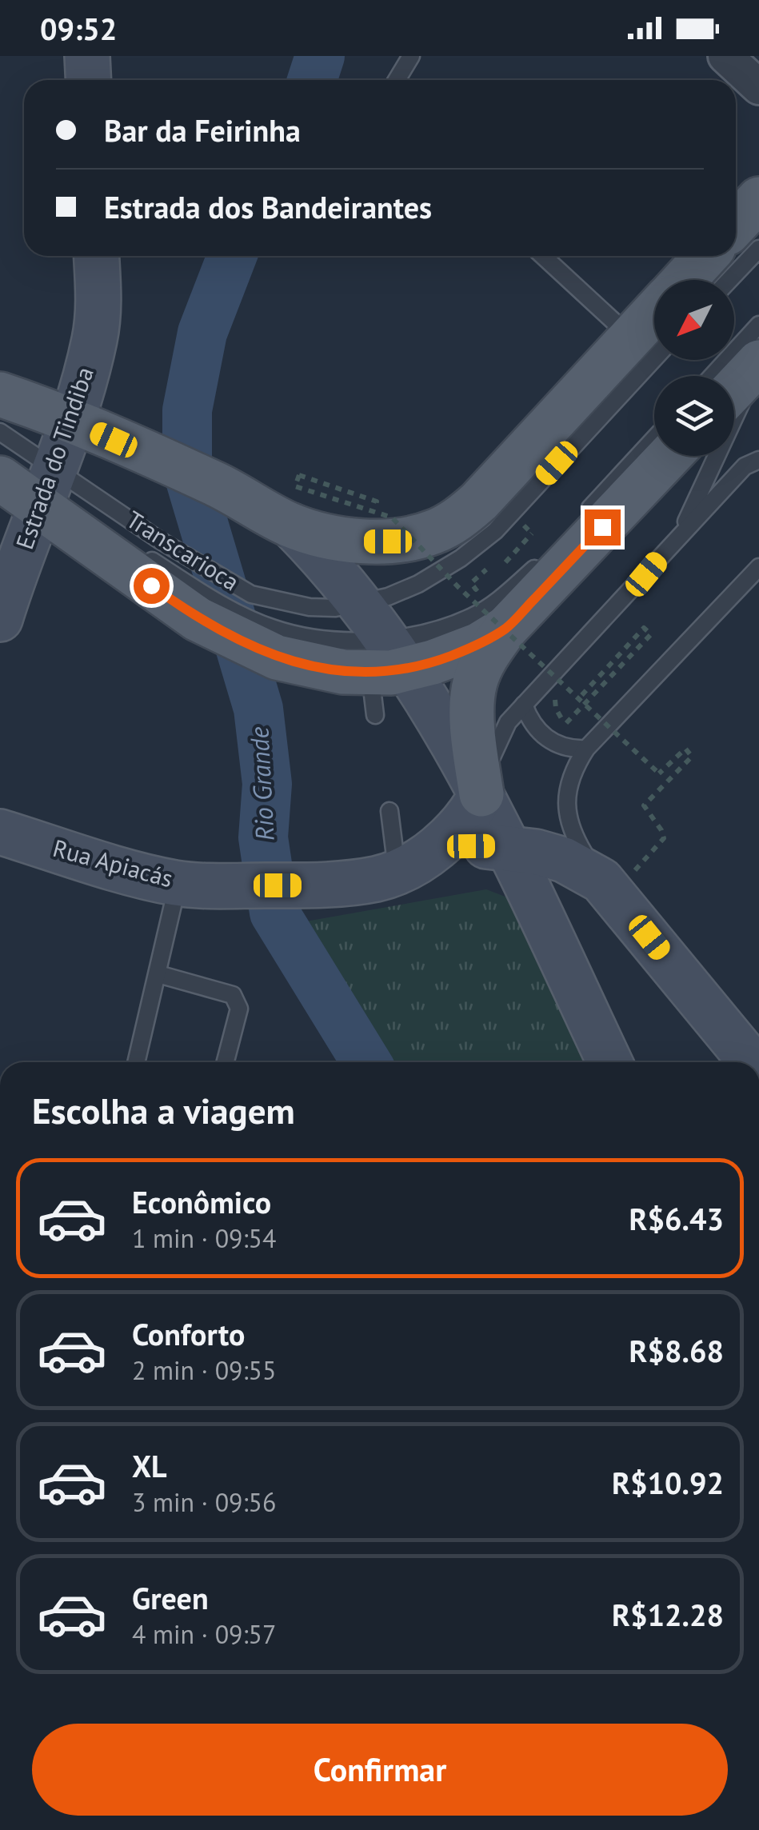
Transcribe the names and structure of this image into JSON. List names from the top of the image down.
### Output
{
  "streets": {
    "main road": ["Estrada do Tindiba", "Rua Apiacás"],
    "lane": ["Transcarioca"]
  },
  "crossings": [
    ["Estrada do Tindiba", "Transcarioca"]
  ],
  "water": ["Rio Grande"],
  "north": "bottom left",
  "page": {
    "status": "09:52",
    "banner": ["Bar da Feirinha", "Estrada dos Bandeirantes"],
    "heading": "Escolha a viagem",
    "list": [
      {
        "name": "Econômico",
        "note": "1 min · 09:54",
        "value": "R$6.43"
      },
      {
        "name": "Conforto",
        "note": "2 min · 09:55",
        "value": "R$8.68"
      },
      {
        "name": "XL",
        "note": "3 min · 09:56",
        "value": "R$10.92"
      },
      {
        "name": "Green",
        "note": "4 min · 09:57",
        "value": "R$12.28"
      }
    ],
    "buttons": "Confirmar"
  }
}
